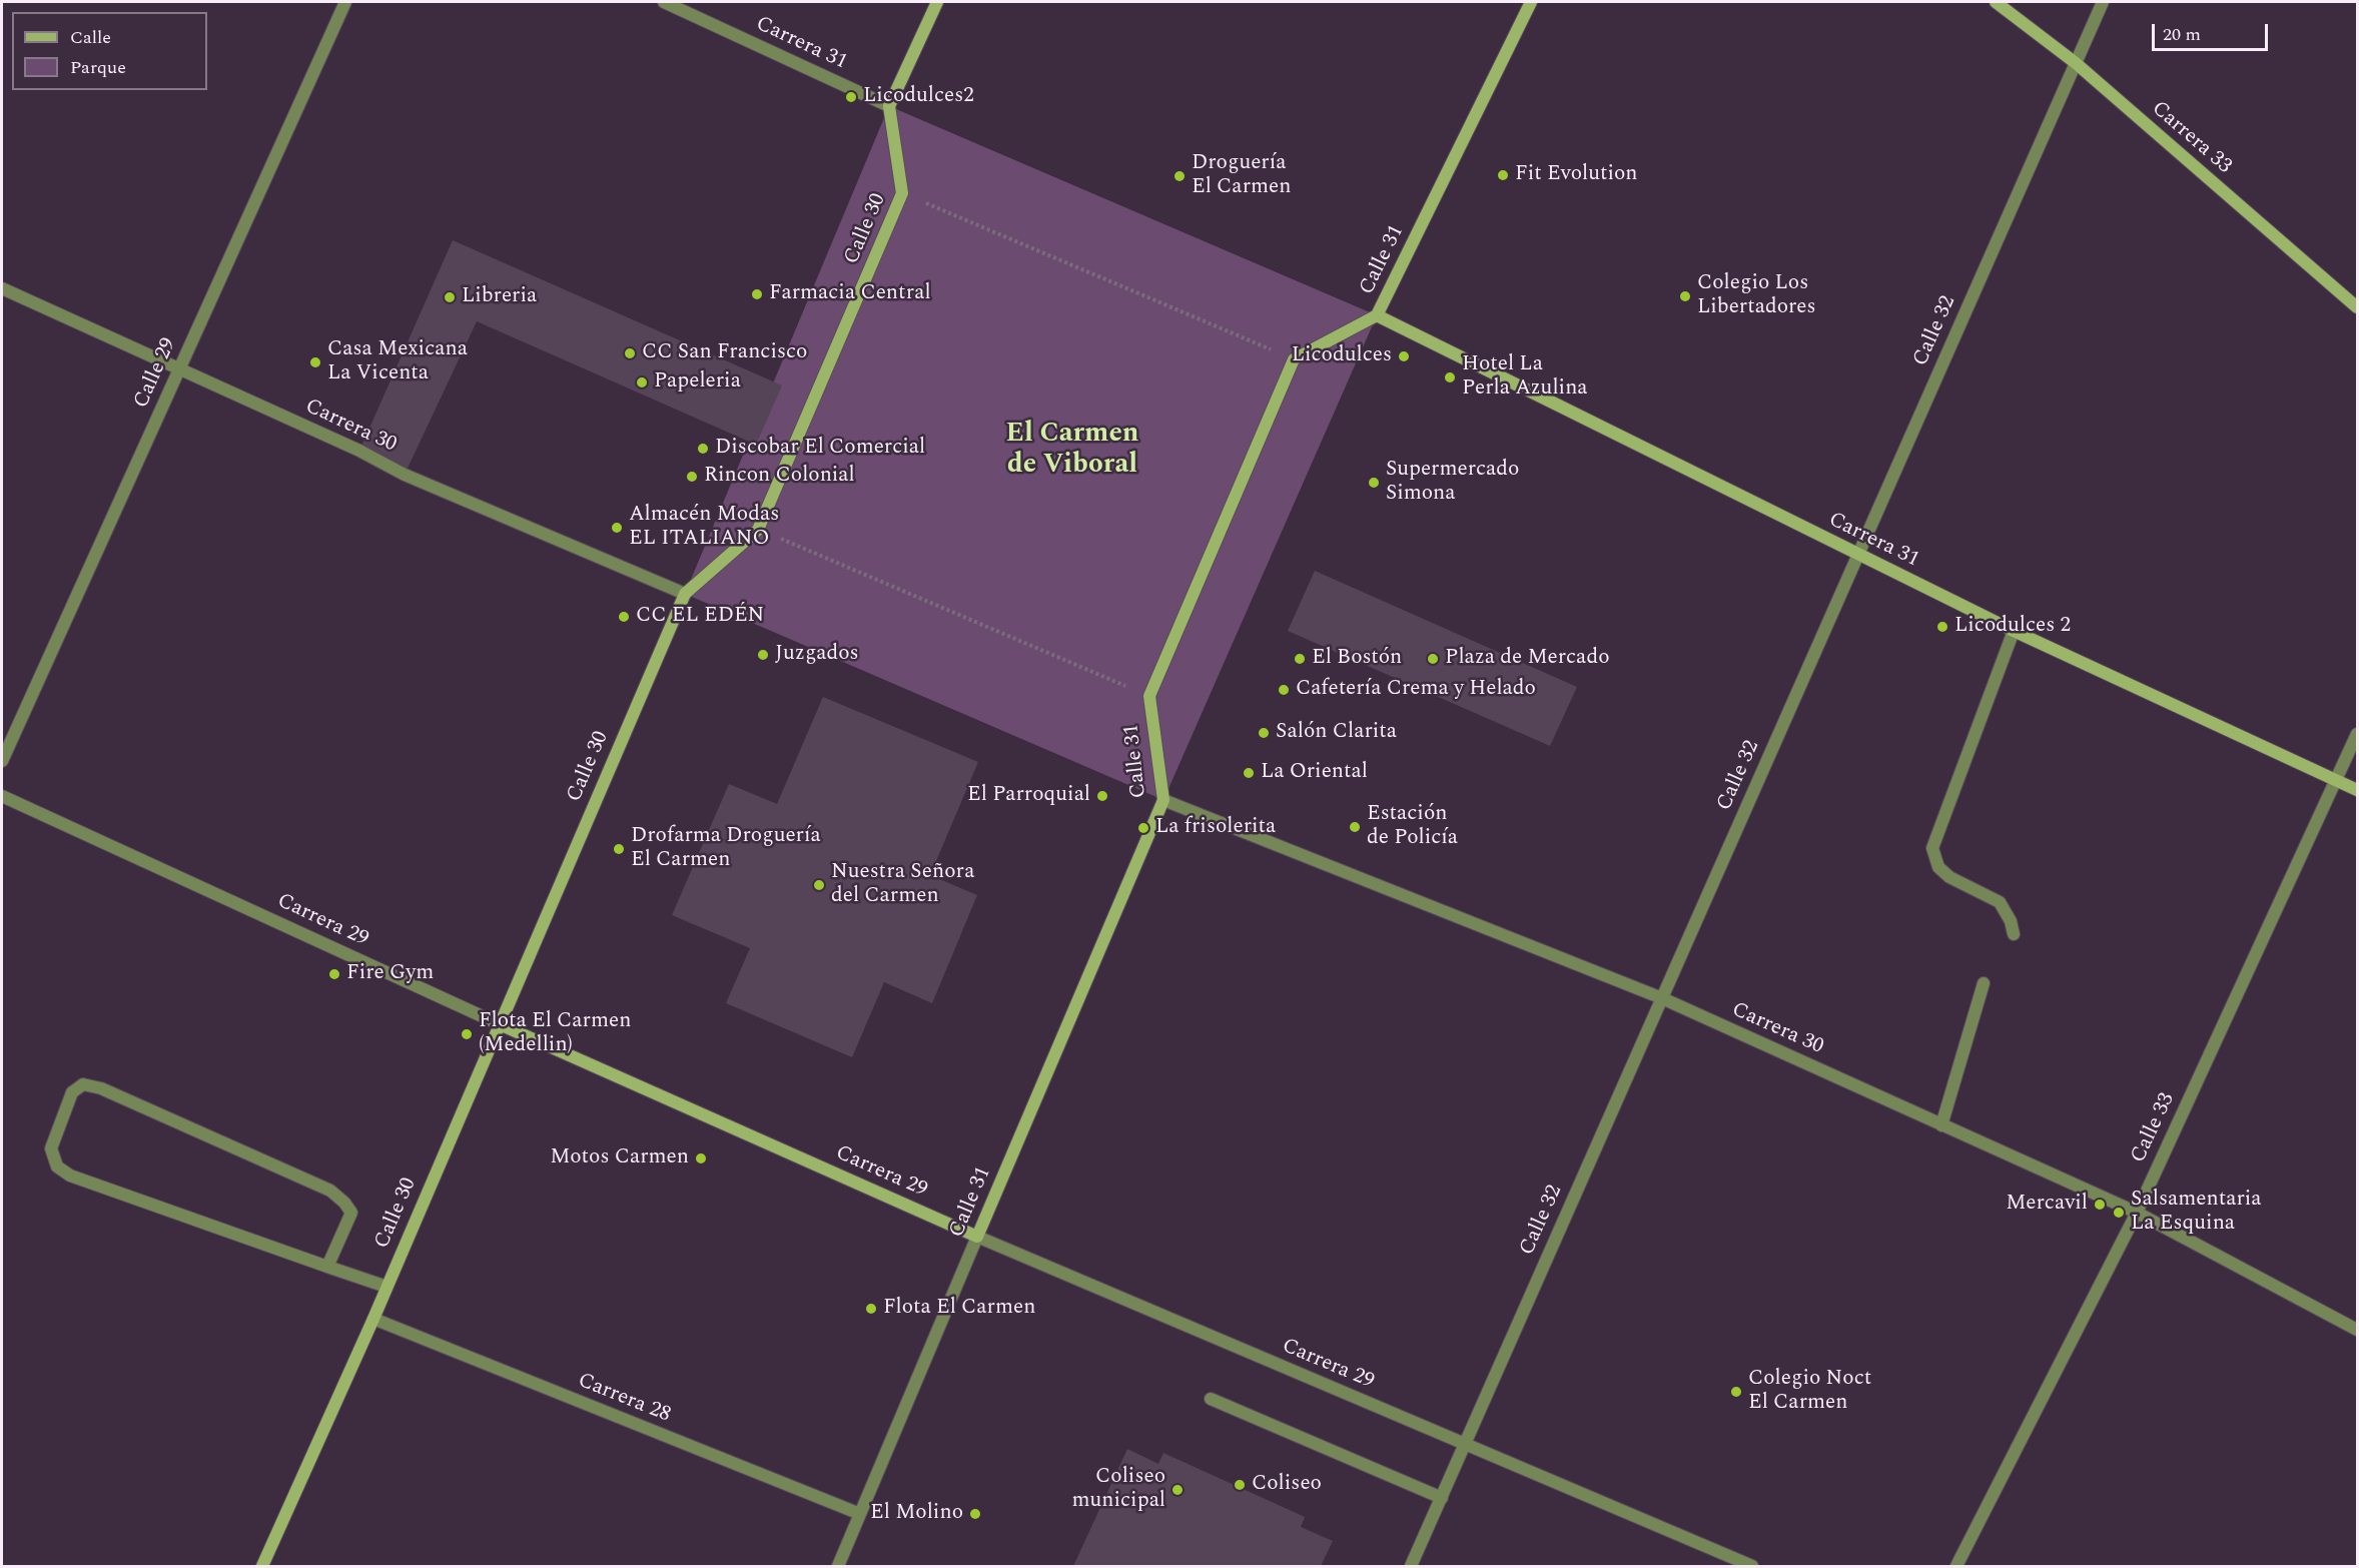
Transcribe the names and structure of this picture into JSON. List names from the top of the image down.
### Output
{
  "streets": {
    "main road": [
      "Carrera 31",
      "Carrera 33",
      "Calle 30",
      "Calle 31",
      "Carrera 29"
    ],
    "street": [
      "Calle 32",
      "Calle 29",
      "Carrera 30",
      "Calle 33",
      "Carrera 28"
    ]
  },
  "crossings": [
    ["Carrera 31", "Calle 30"],
    ["Carrera 31", "Calle 31"],
    ["Carrera 31", "Calle 32"],
    ["Carrera 31", "Calle 33"],
    ["Carrera 33", "Calle 32"],
    ["Calle 30", "Carrera 30"],
    ["Calle 30", "Carrera 29"],
    ["Calle 30", "Carrera 28"],
    ["Calle 31", "Carrera 30"],
    ["Calle 31", "Carrera 29"],
    ["Calle 31", "Carrera 28"],
    ["Calle 32", "Carrera 30"],
    ["Calle 32", "Carrera 29"],
    ["Calle 29", "Carrera 30"],
    ["Carrera 30", "Calle 33"]
  ],
  "districts": ["El Carmen de Viboral"],
  "places": [
    "Licodulces2",
    "Fit Evolution",
    "Droguería El Carmen",
    "Farmacia Central",
    "Colegio Los Libertadores",
    "Libreria",
    "CC San Francisco",
    "Licodulces",
    "Casa Mexicana La Vicenta",
    "Hotel La Perla Azulina",
    "Papeleria",
    "Discobar El Comercial",
    "Rincon Colonial",
    "Supermercado Simona",
    "Almacén Modas EL ITALIANO",
    "CC EL EDÉN",
    "Licodulces 2",
    "Juzgados",
    "El Bostón",
    "Plaza de Mercado",
    "Cafetería Crema y Helado",
    "Salón Clarita",
    "La Oriental",
    "El Parroquial",
    "Estación de Policía",
    "La frisolerita",
    "Drofarma Droguería El Carmen",
    "Nuestra Señora del Carmen",
    "Fire Gym",
    "Flota El Carmen (Medellin)",
    "Motos Carmen",
    "Mercavil",
    "Salsamentaria La Esquina",
    "Flota El Carmen",
    "Colegio Noct El Carmen",
    "Coliseo",
    "Coliseo municipal",
    "El Molino"
  ],
  "legend": ["Calle", "Parque"],
  "scale_bar": "20 m"
}
